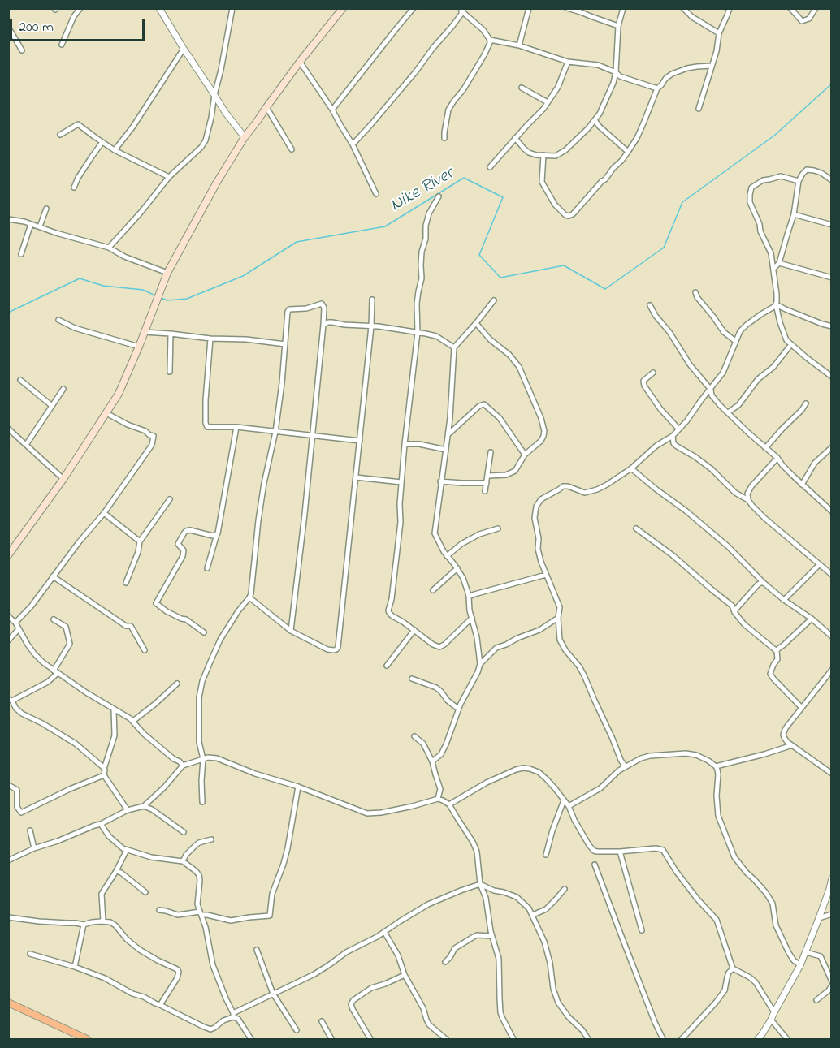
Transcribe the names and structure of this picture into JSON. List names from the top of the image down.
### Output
{
  "water": ["Nike River"],
  "scale_bar": "200 m"
}
